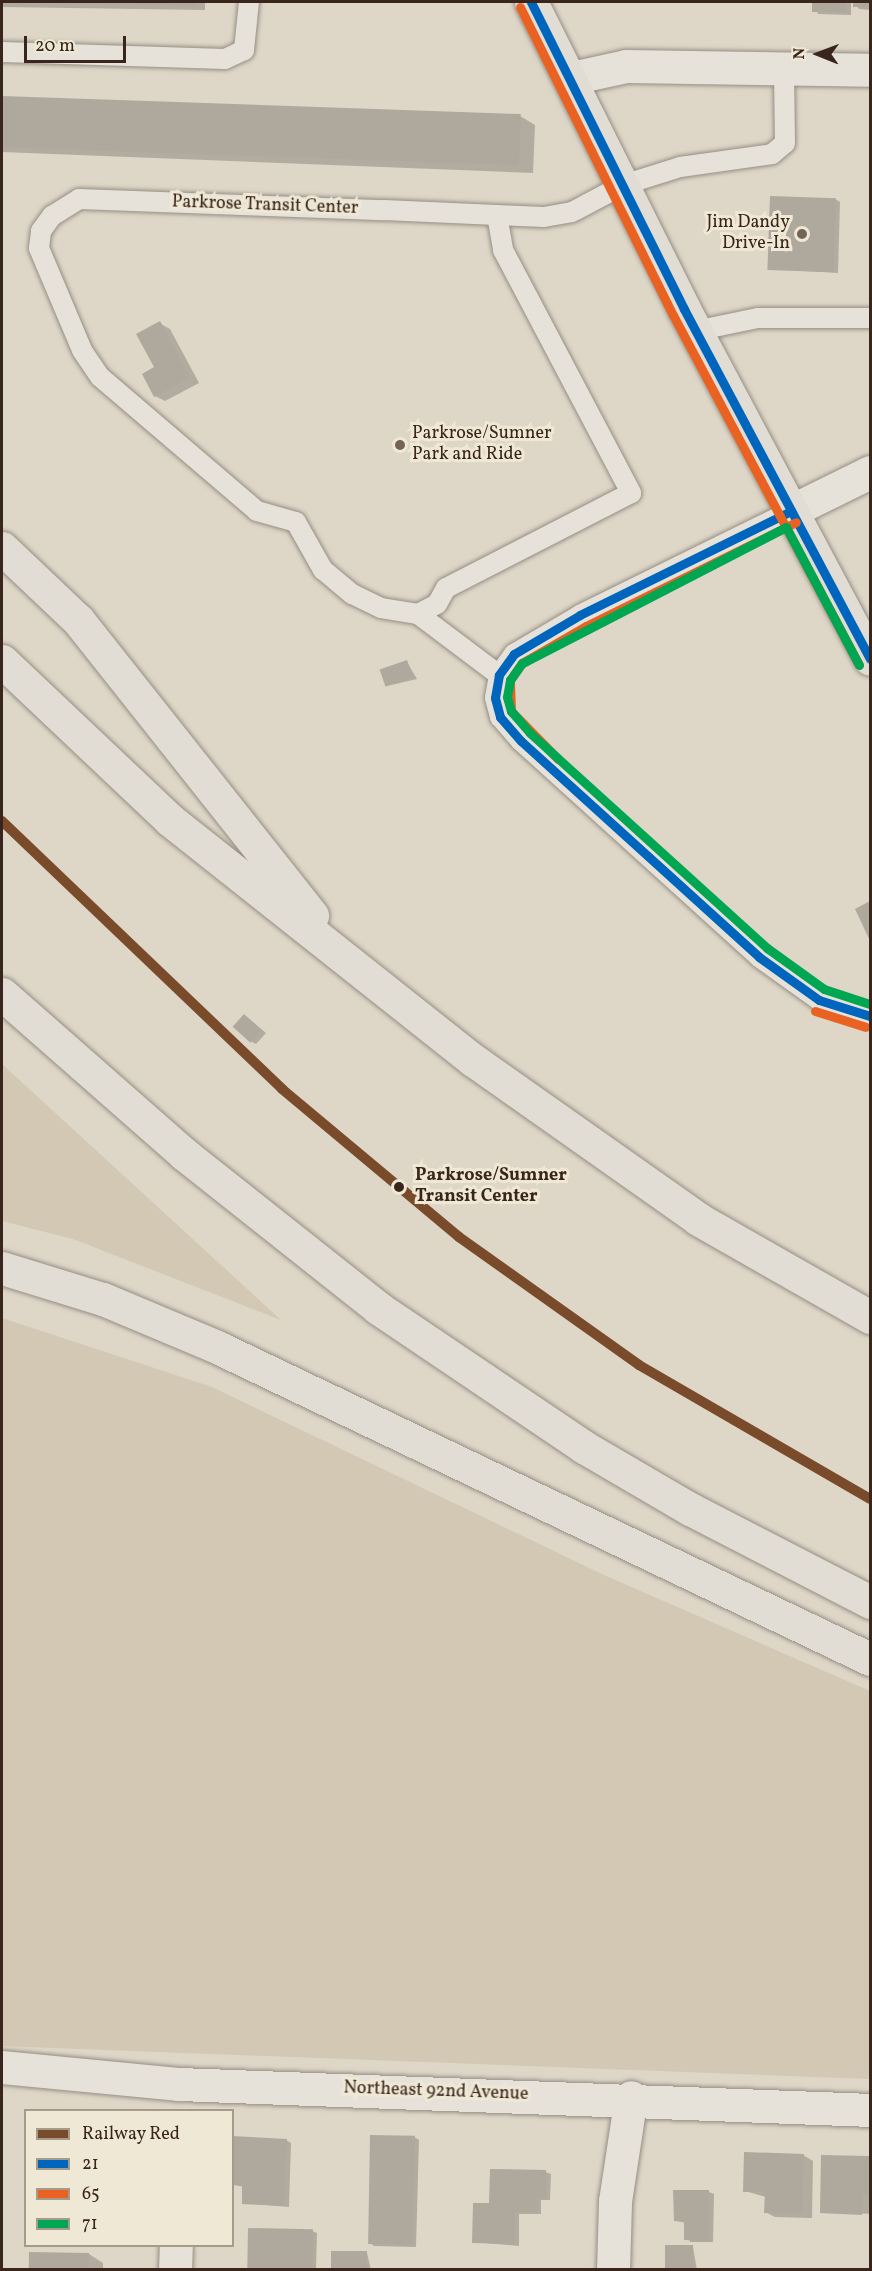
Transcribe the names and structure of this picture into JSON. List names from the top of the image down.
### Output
{
  "streets": {
    "street": ["Northeast 92nd Avenue"],
    "lane": ["Parkrose Transit Center"]
  },
  "places": ["Jim Dandy Drive-In", "Parkrose/Sumner Park and Ride", "Parkrose/Sumner Transit Center"],
  "lines": [
    "transit line 21",
    "transit line 65",
    "transit line 71",
    "rail line Red"
  ],
  "legend": [
    "Railway Red",
    "21",
    "65",
    "71"
  ],
  "scale_bar": "20 m",
  "north": "left"
}
